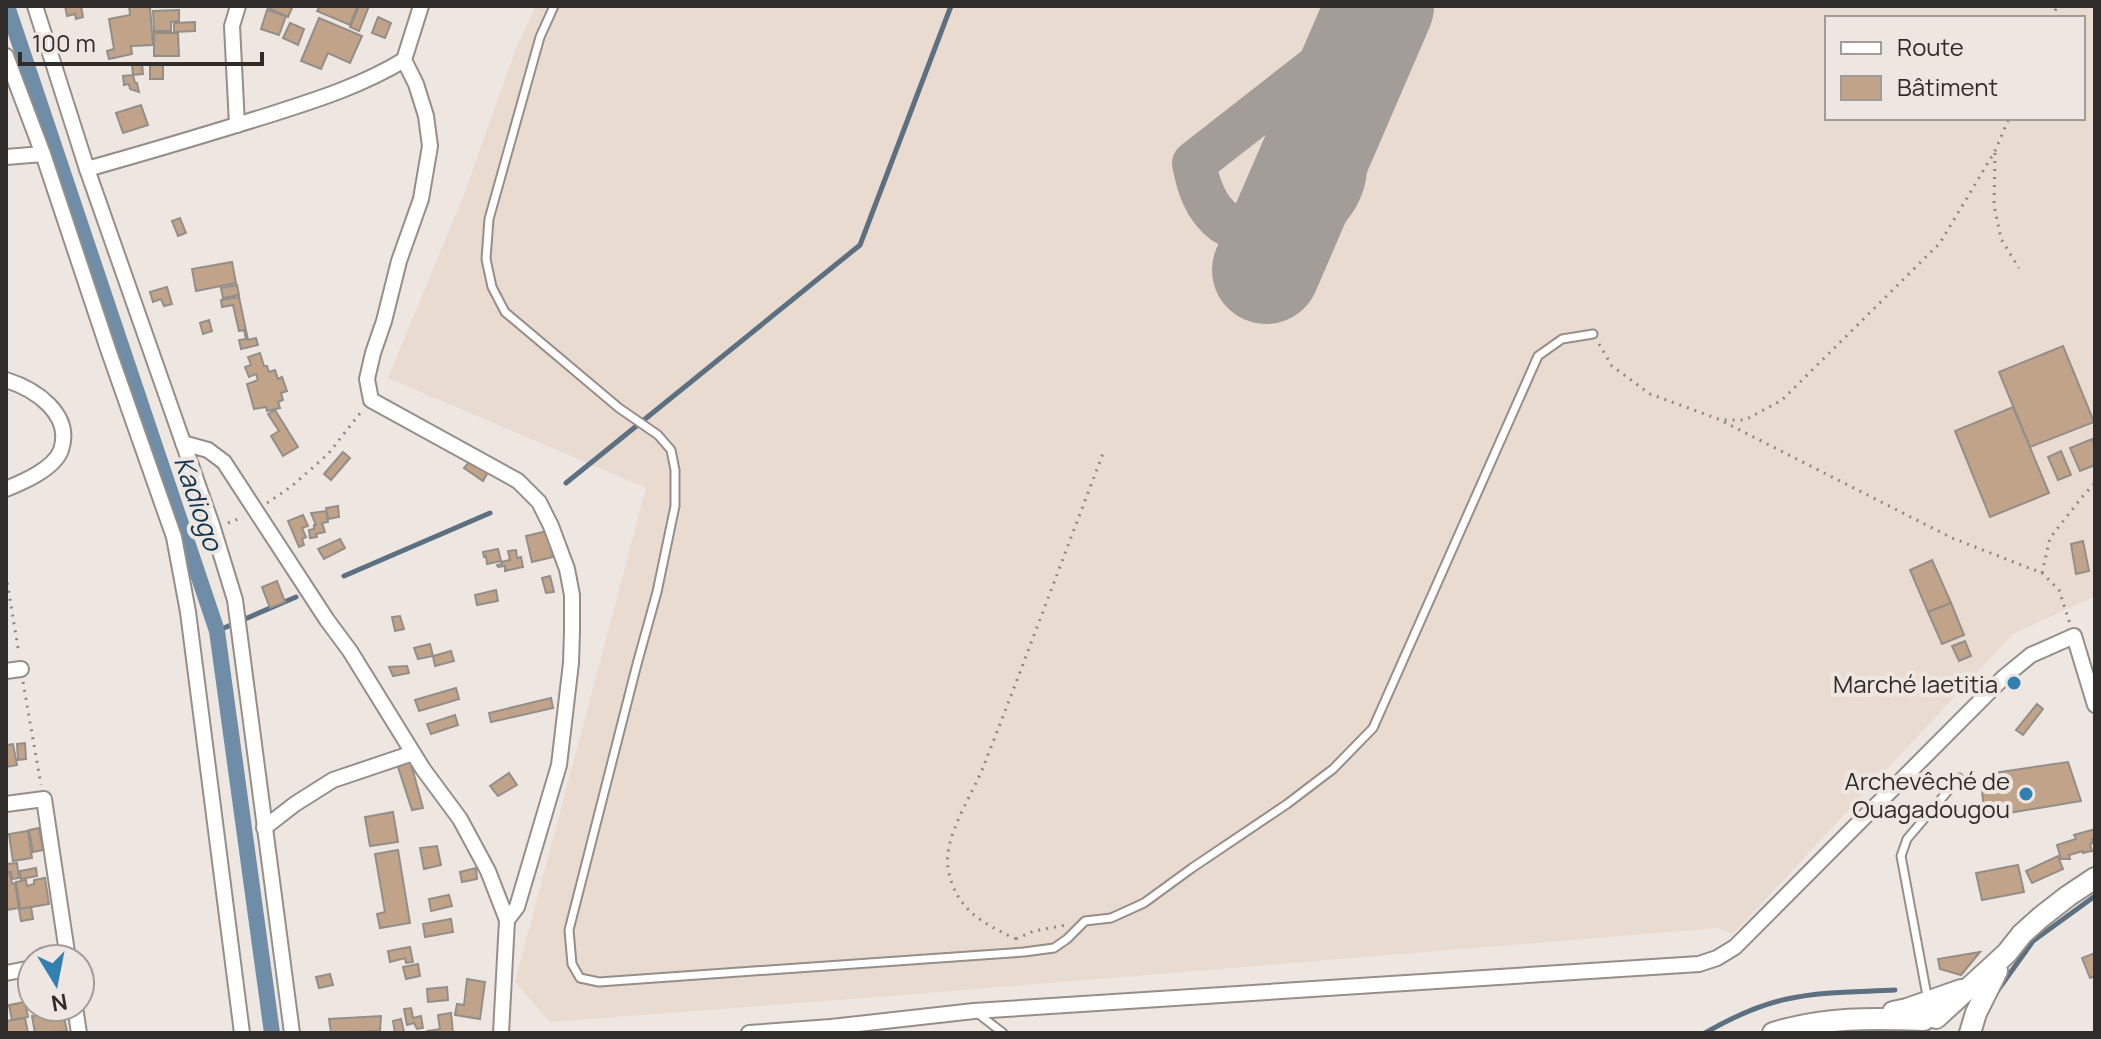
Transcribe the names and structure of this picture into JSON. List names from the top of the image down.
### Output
{
  "water": ["Kadiogo"],
  "places": ["Marché laetitia", "Archevêché de Ouagadougou"],
  "legend": ["Route", "Bâtiment"],
  "scale_bar": "100 m",
  "north": "bottom"
}
